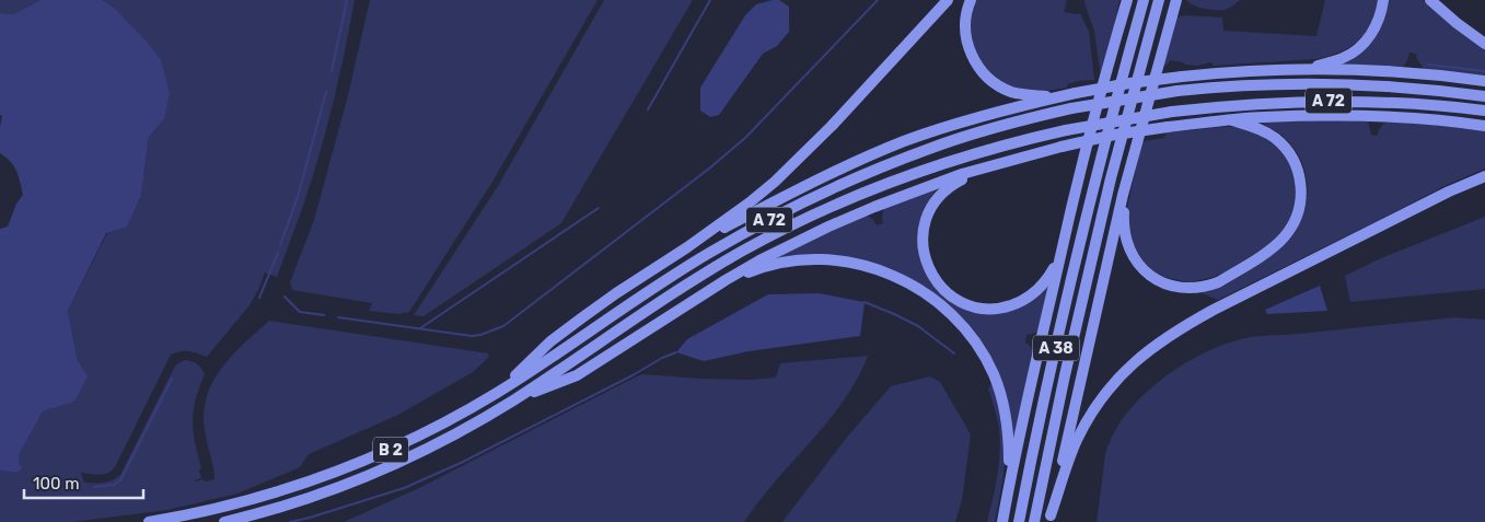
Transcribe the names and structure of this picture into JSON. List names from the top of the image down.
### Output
{
  "streets": {
    "highway": ["A 72", "A 38", "B 2"]
  },
  "crossings": [
    ["A 72", "B 2"]
  ],
  "scale_bar": "100 m"
}
